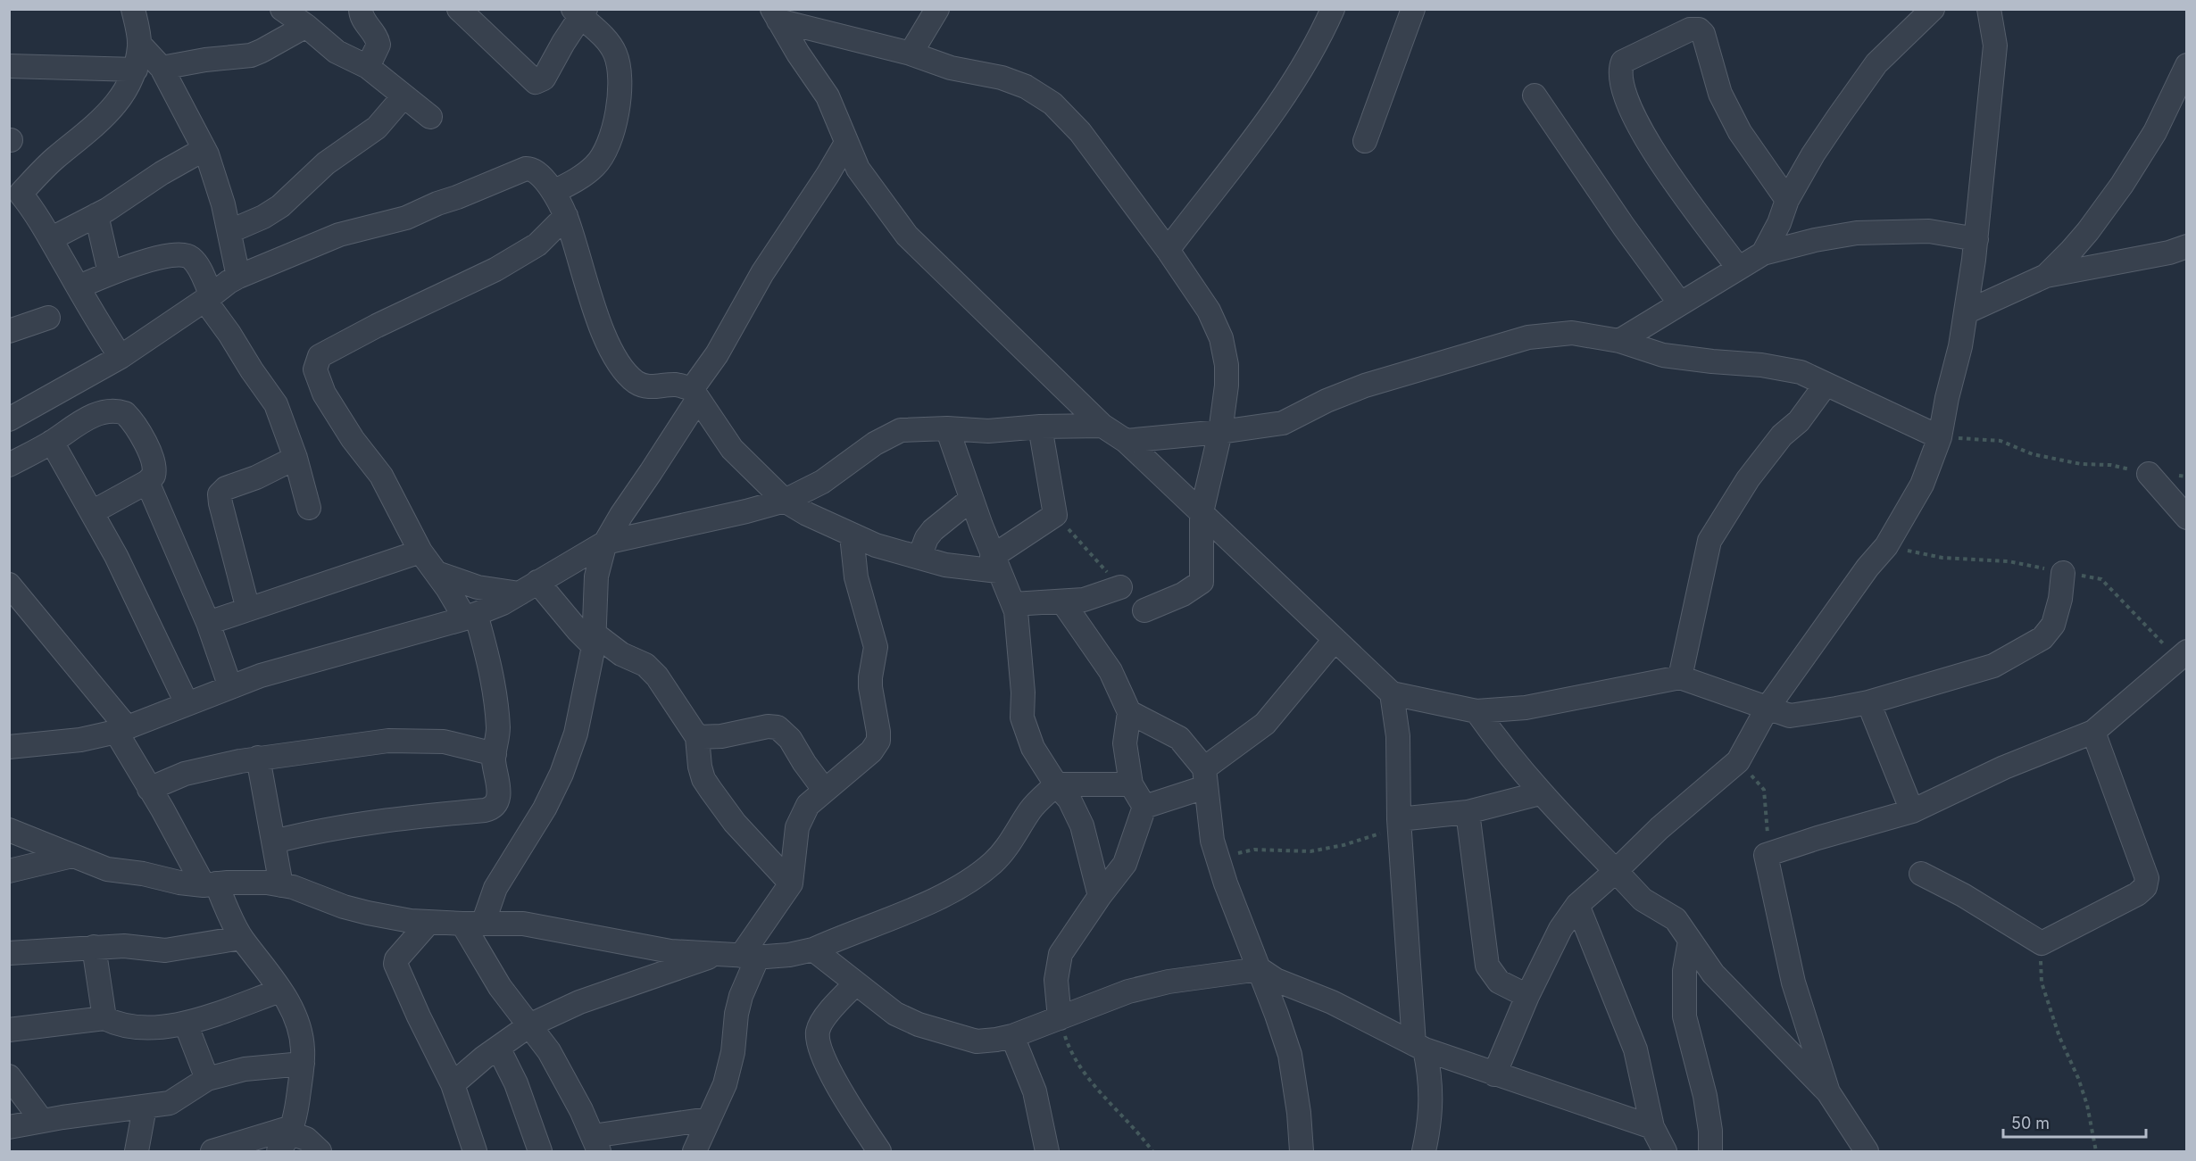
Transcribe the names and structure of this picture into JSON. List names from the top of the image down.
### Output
{
  "scale_bar": "50 m"
}
